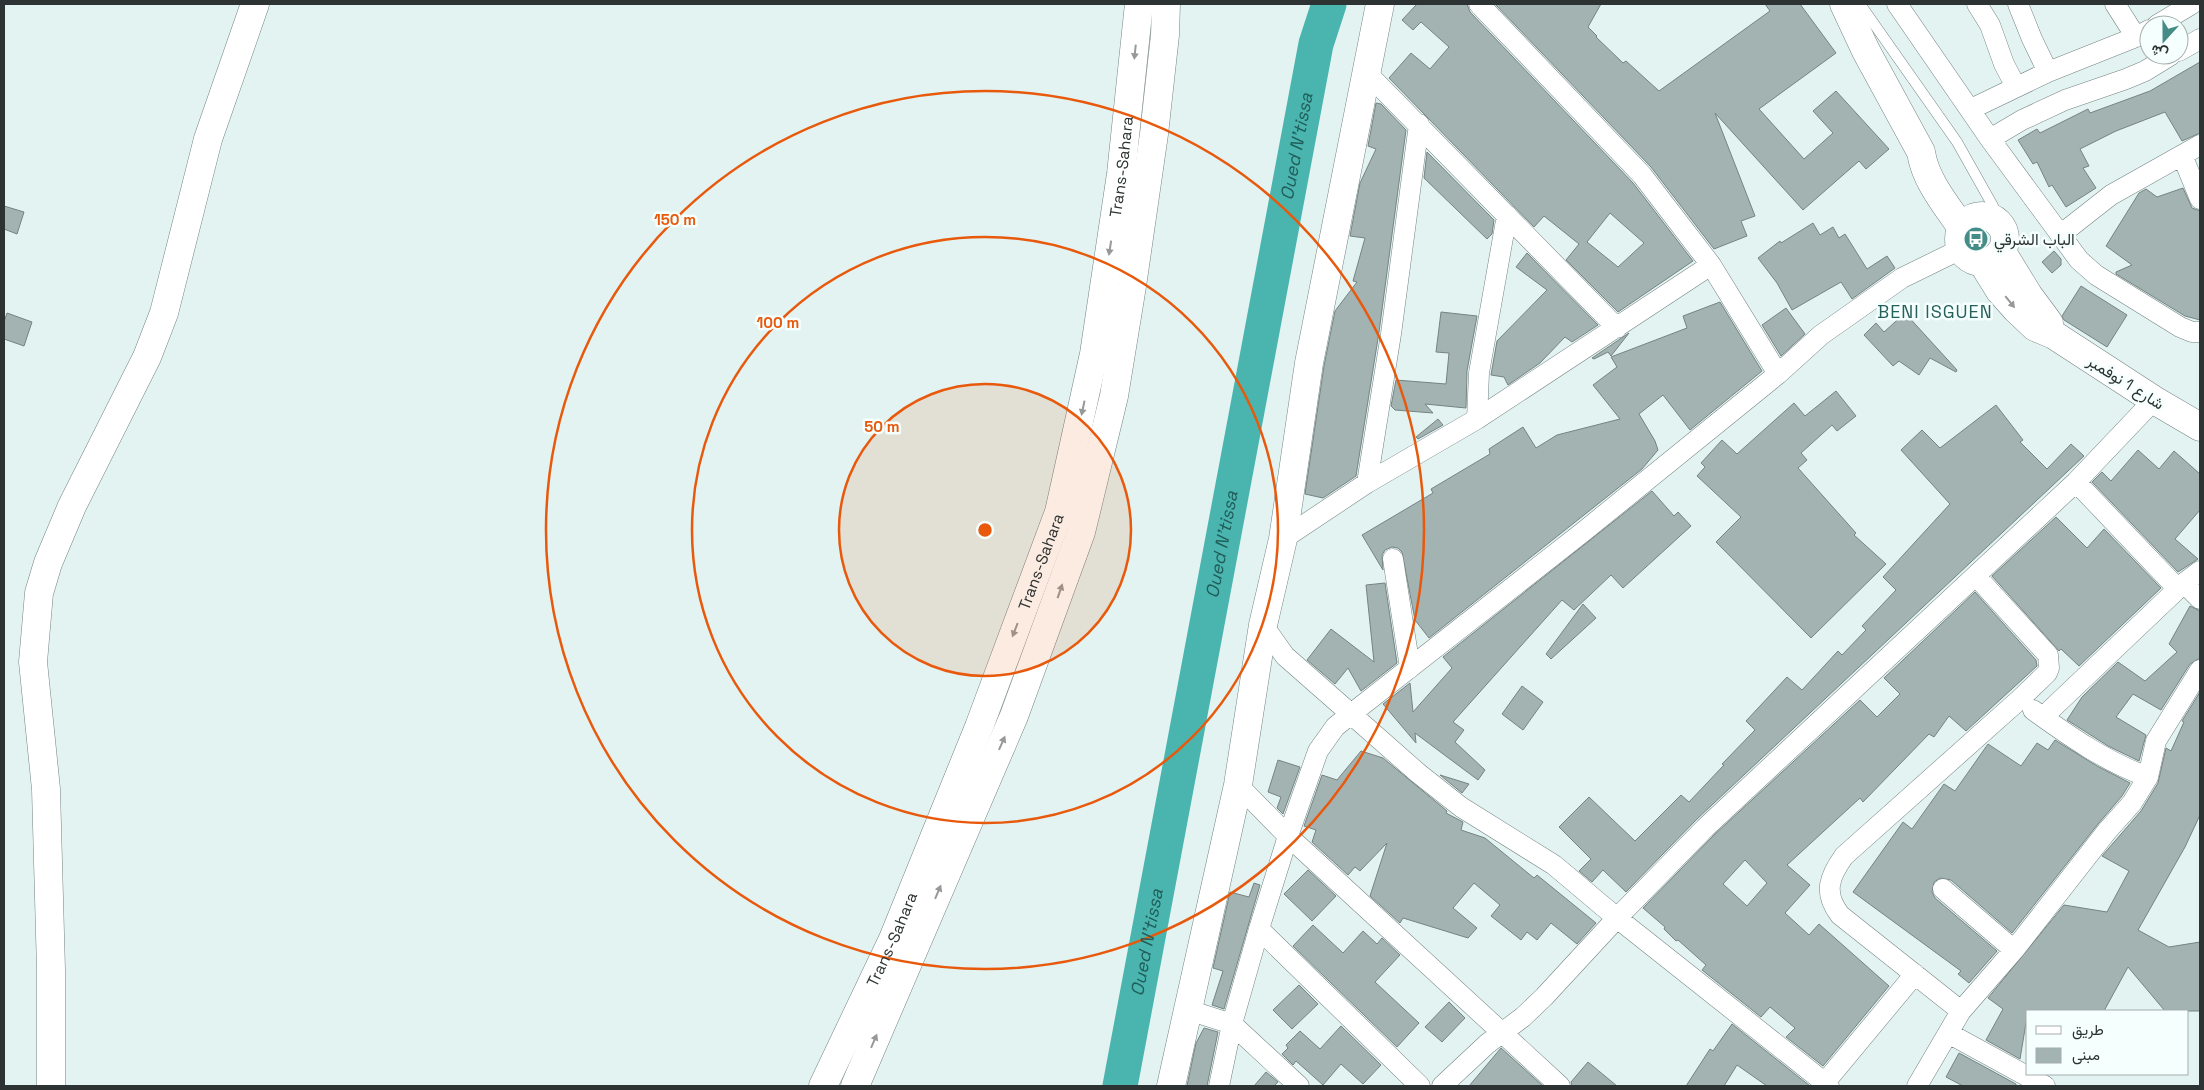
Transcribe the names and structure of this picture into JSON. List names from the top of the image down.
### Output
{
  "streets": {
    "main road": ["Trans-Sahara", "شارع 1 نوفمبر"]
  },
  "districts": ["BENI ISGUEN"],
  "water": ["Oued N'tissa"],
  "places": {
    "bus stop": ["الباب الشرقي"]
  },
  "legend": ["طريق", "مبنى"],
  "north": "bottom",
  "rings": ["150 m", "100 m", "50 m"]
}
